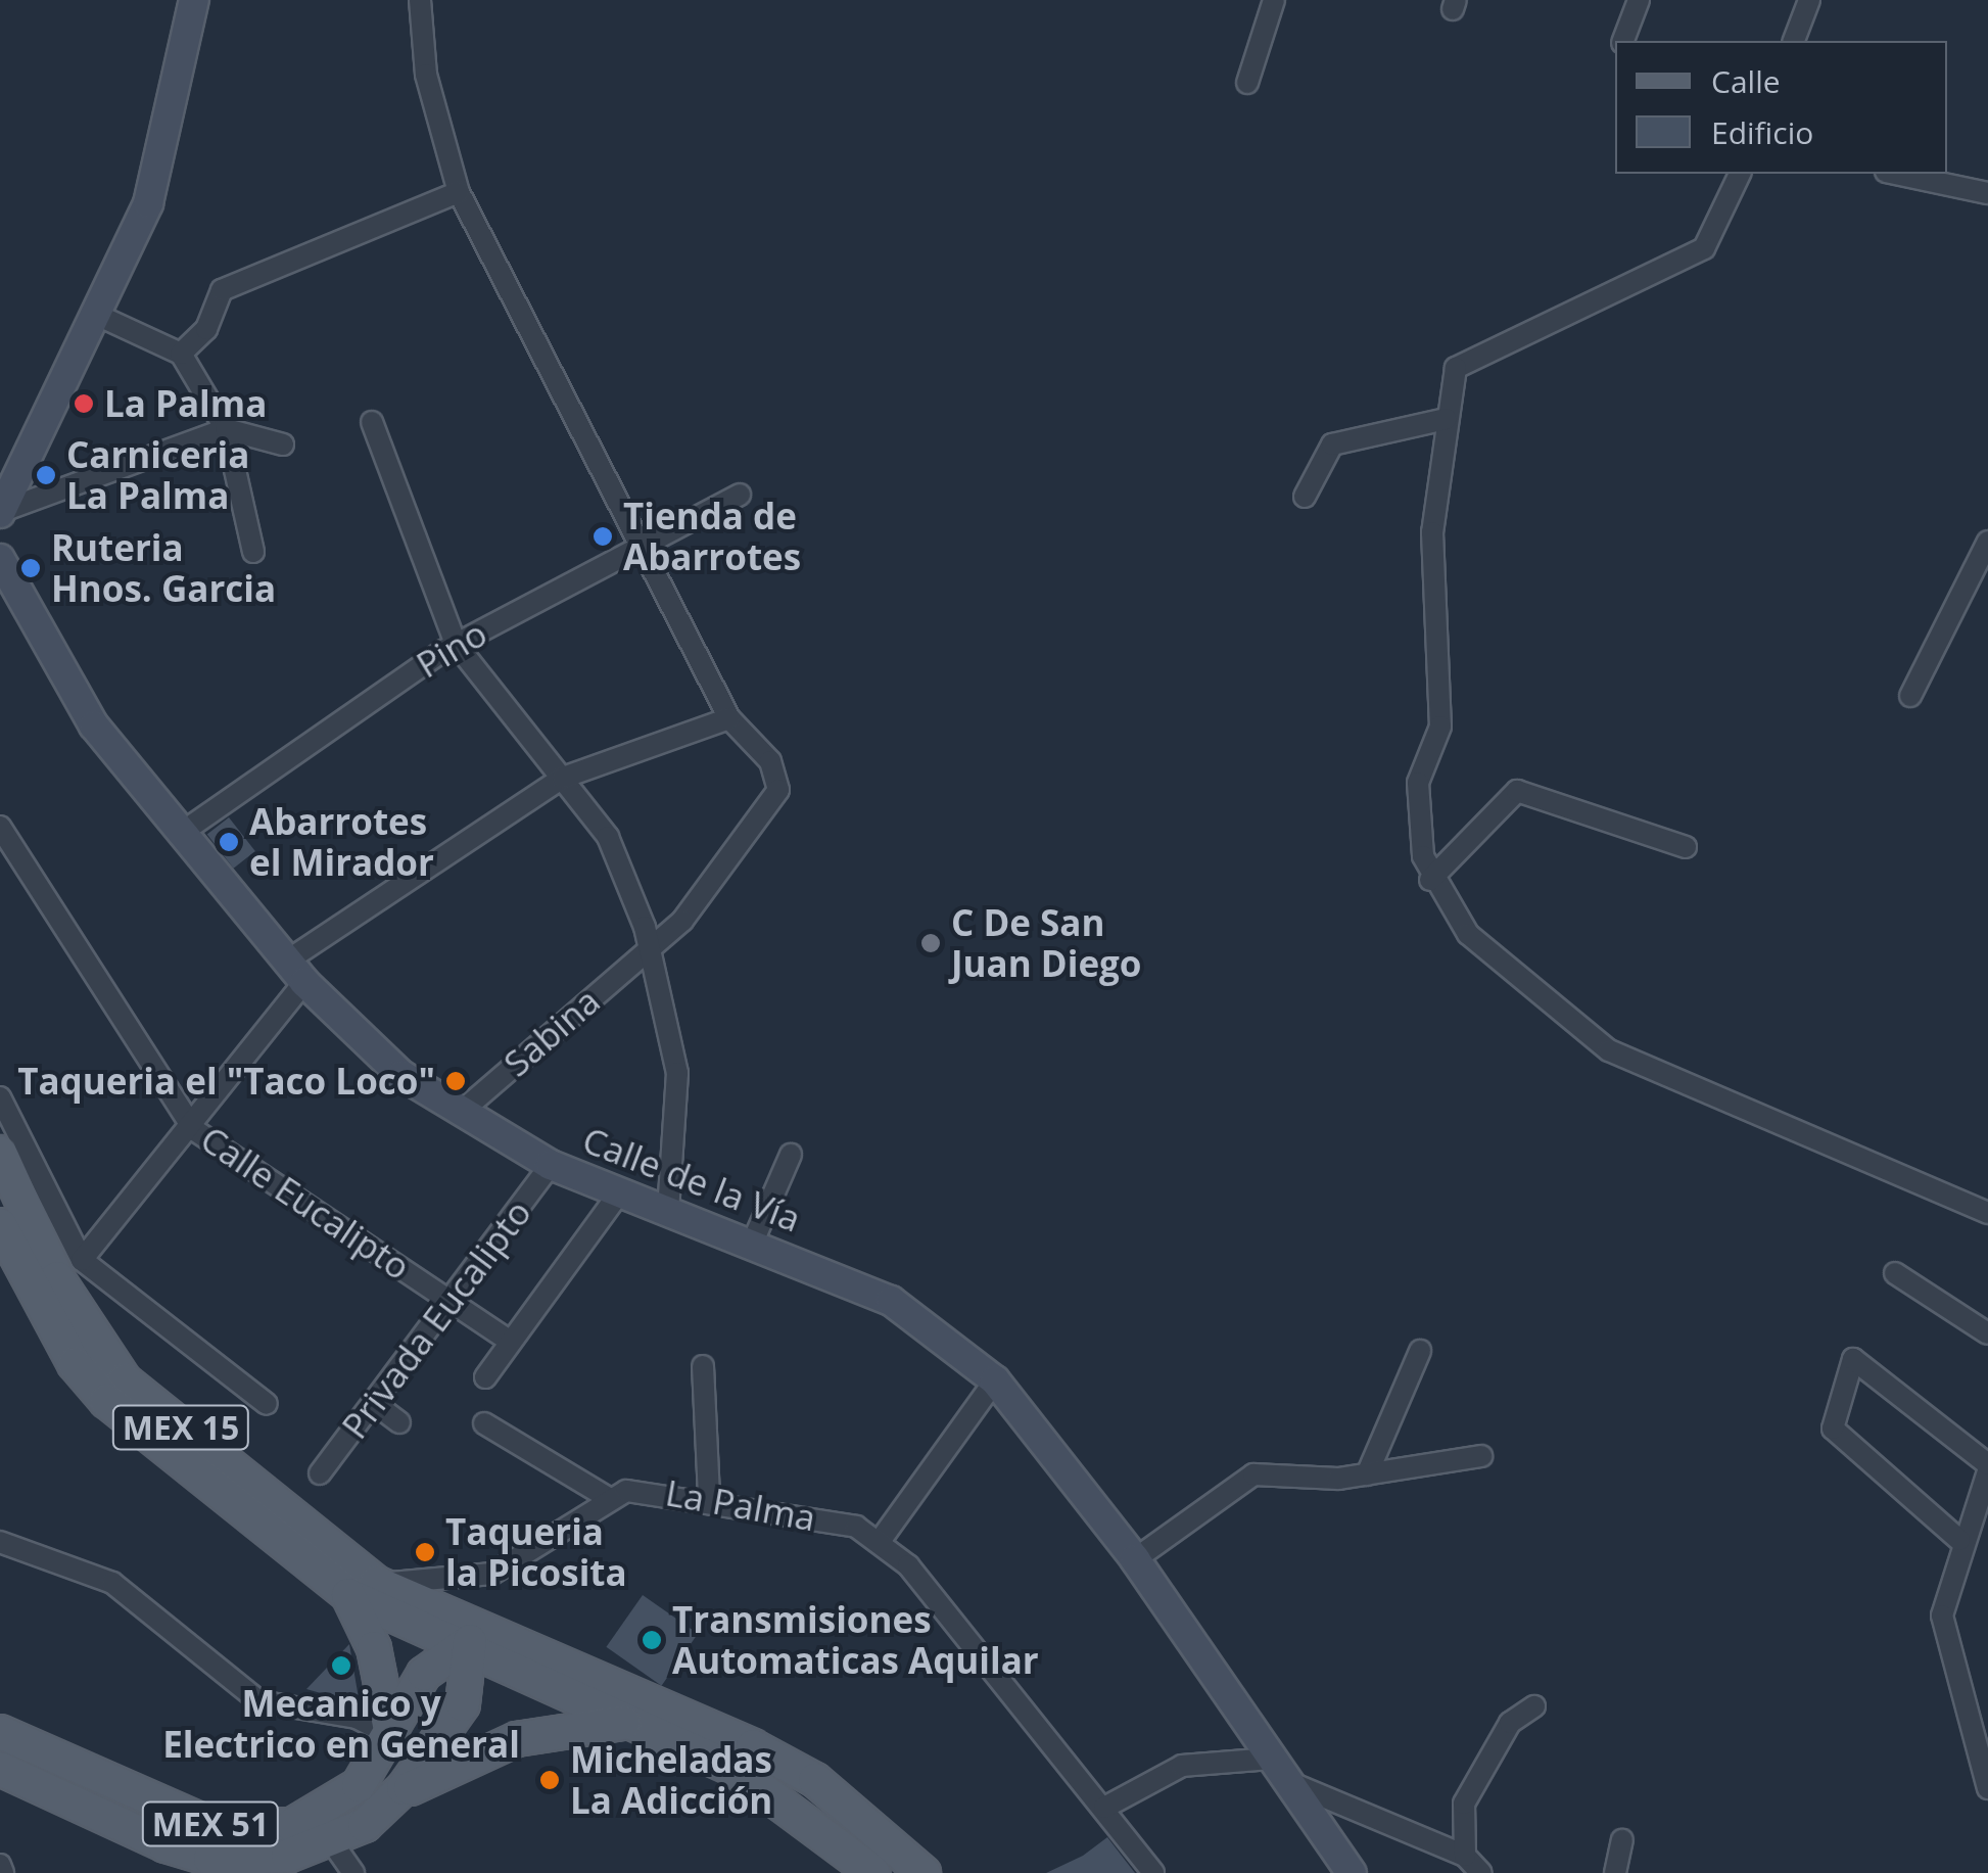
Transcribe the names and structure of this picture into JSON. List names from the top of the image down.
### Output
{
  "streets": {
    "main road": ["MEX 15", "MEX 51"],
    "street": [
      "Pino",
      "Sabina",
      "Calle de la Vía",
      "Calle Eucalipto",
      "Privada Eucalipto",
      "La Palma"
    ]
  },
  "crossings": [
    ["Pino", "Calle de la Vía"],
    ["Sabina", "Calle de la Vía"],
    ["Calle de la Vía", "Privada Eucalipto"],
    ["Calle Eucalipto", "Privada Eucalipto"],
    ["MEX 15", "La Palma"],
    ["MEX 15", "MEX 51"]
  ],
  "places": [
    "La Palma",
    "Carniceria La Palma",
    "Tienda de Abarrotes",
    "Ruteria Hnos. Garcia",
    "Abarrotes el Mirador",
    "C De San Juan Diego",
    "Taqueria el \"Taco Loco\"",
    "Taqueria la Picosita",
    "Transmisiones Automaticas Aquilar",
    "Mecanico y Electrico en General",
    "Micheladas La Adicción"
  ],
  "legend": ["Calle", "Edificio"]
}
